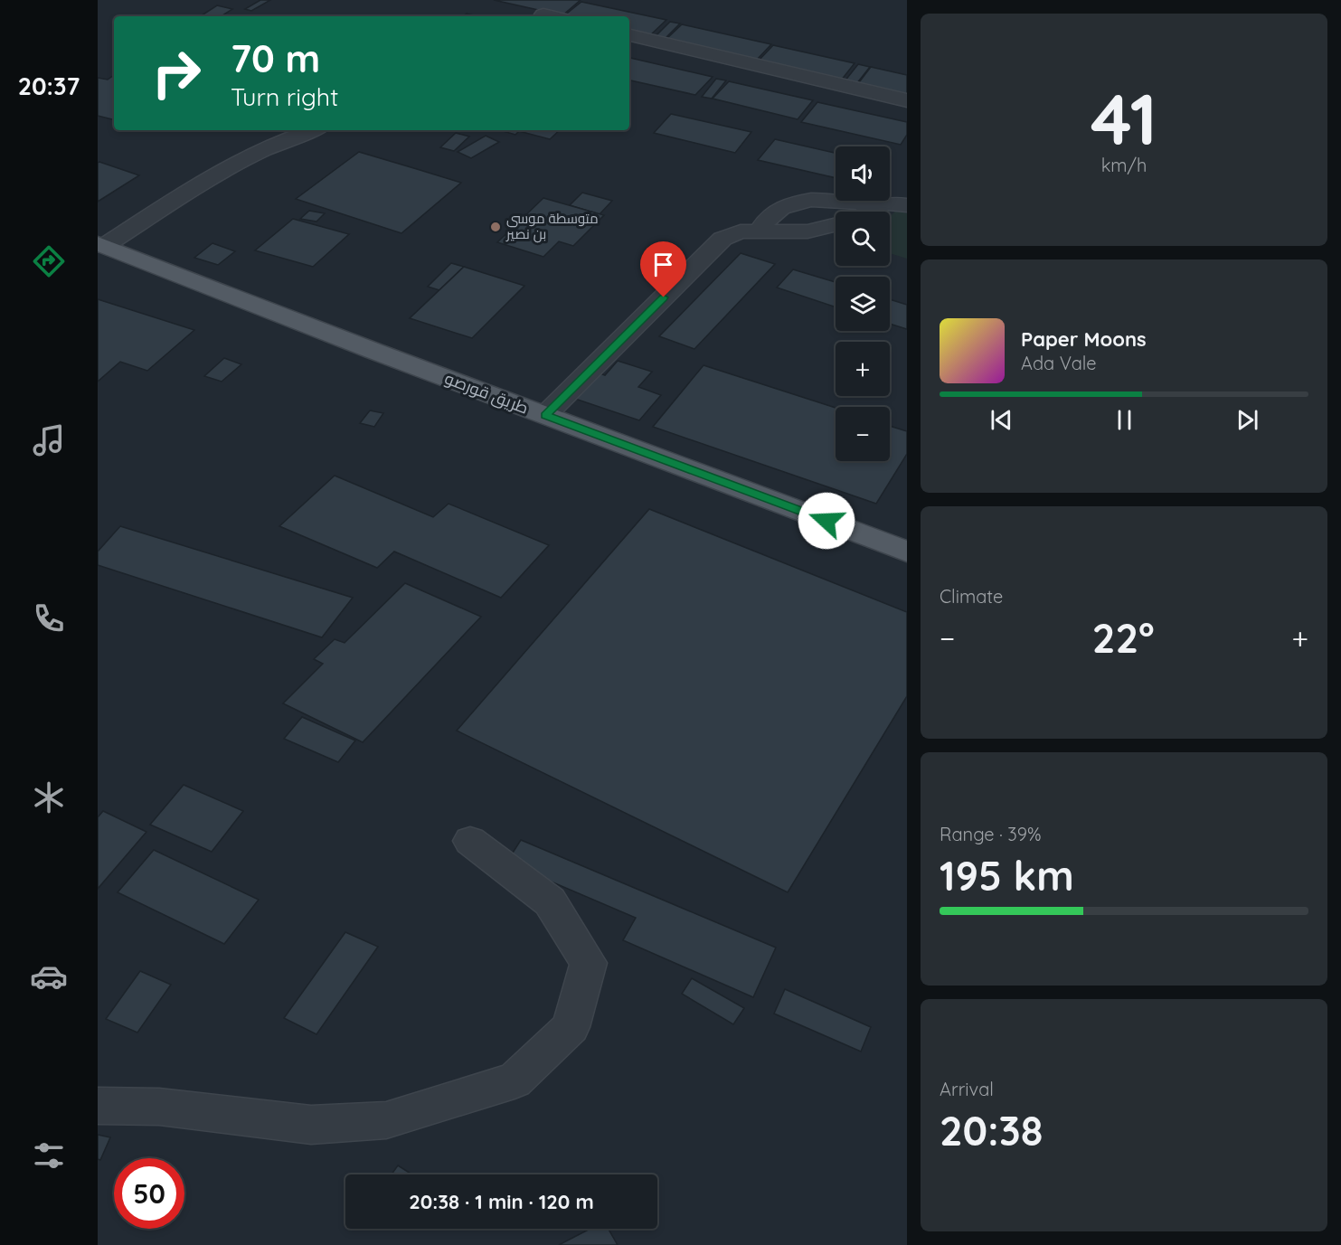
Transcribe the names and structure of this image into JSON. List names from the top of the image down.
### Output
{
  "streets": {
    "main road": ["طريق قورصو"]
  },
  "places": ["متوسطة موسى بن نصير"],
  "page": {
    "tabs": "20:37",
    "tile": [
      ["41", "km/h"],
      "Climate",
      ["Range · 39%", "195 km"],
      ["Arrival", "20:38"]
    ],
    "turn": ["70 m", "Turn right"],
    "map_buttons": ["+", "−"],
    "song": ["Paper Moons", "Ada Vale"],
    "heat": ["−", "22°", "+"],
    "limit": "50",
    "trip": "20:38 · 1 min · 120 m"
  }
}
